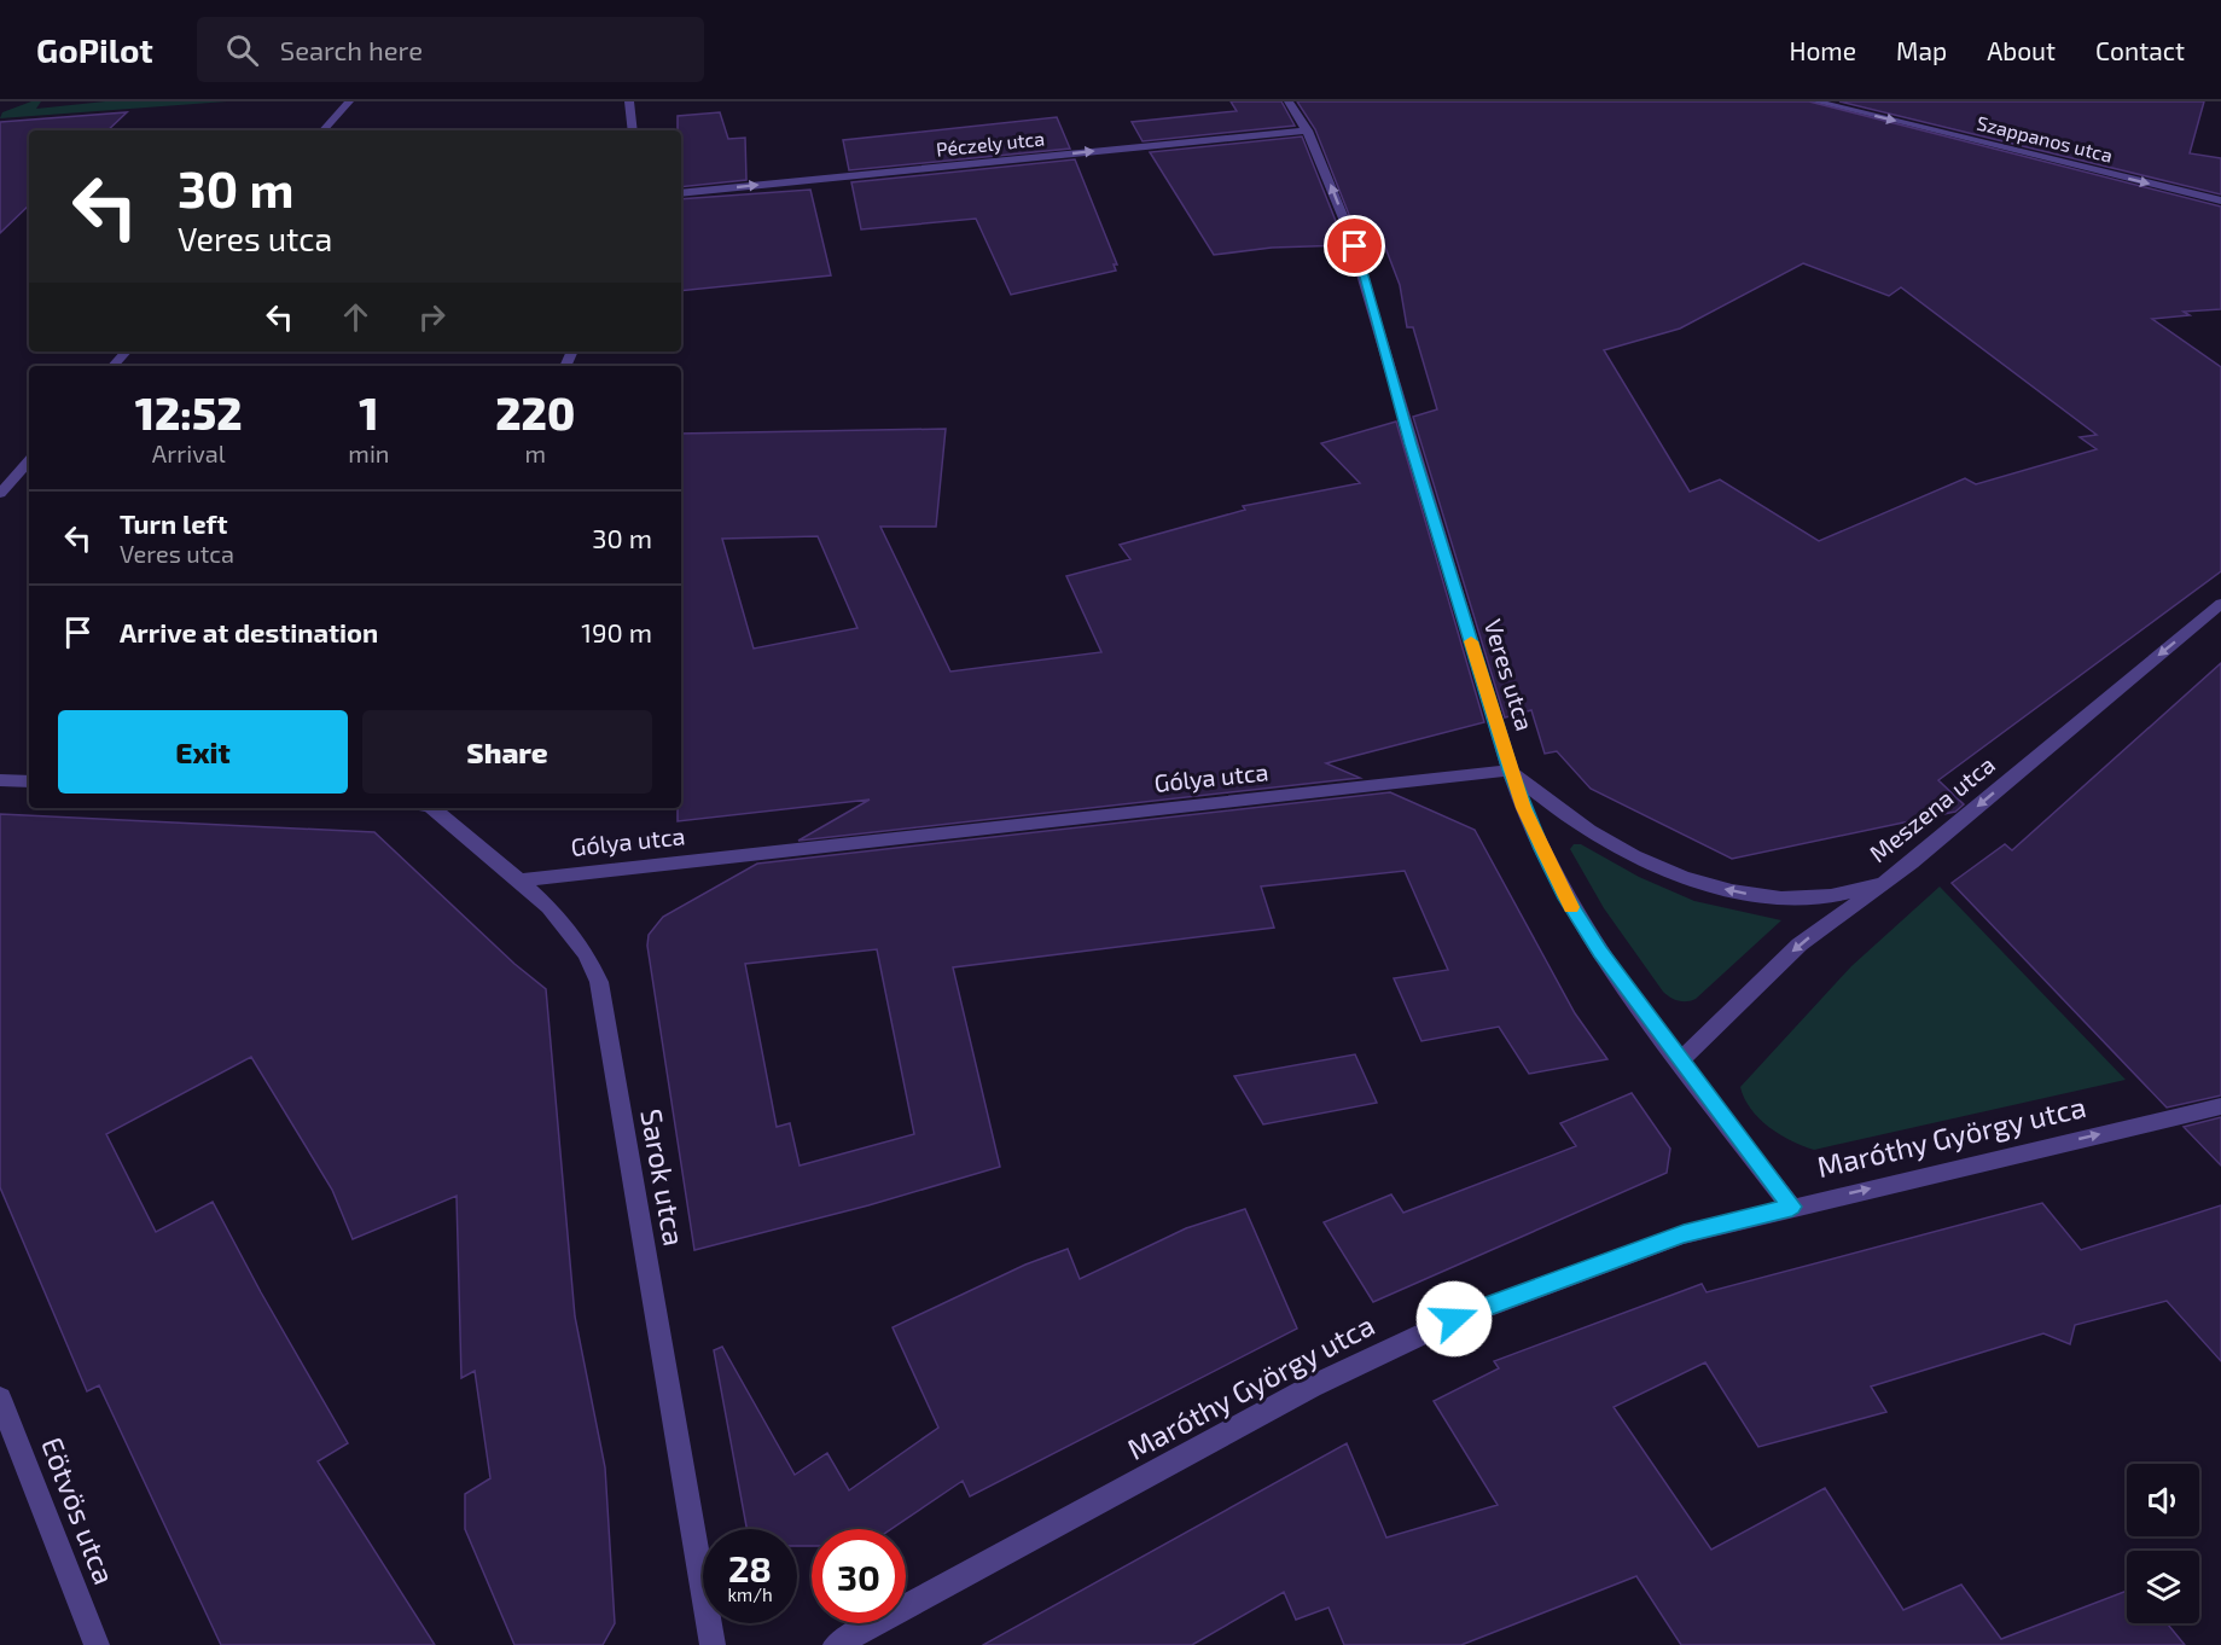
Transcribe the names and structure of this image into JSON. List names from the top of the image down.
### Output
{
  "streets": {
    "street": [
      "Szappanos utca",
      "Péczely utca",
      "Veres utca",
      "Gólya utca",
      "Meszena utca",
      "Maróthy György utca",
      "Sarok utca",
      "Eötvös utca"
    ]
  },
  "crossings": [
    ["Péczely utca", "Veres utca"],
    ["Veres utca", "Gólya utca"],
    ["Veres utca", "Meszena utca"],
    ["Veres utca", "Maróthy György utca"],
    ["Gólya utca", "Sarok utca"]
  ],
  "one_way": [
    "Szappanos utca",
    "Péczely utca",
    "Veres utca",
    "Meszena utca"
  ],
  "page": {
    "header": "GoPilot",
    "search": "Search here",
    "nav": [
      "Home",
      "Map",
      "About",
      "Contact"
    ],
    "turn": ["30 m", "Veres utca"],
    "eta": [
      "12:52",
      "Arrival",
      "1",
      "min",
      "220",
      "m"
    ],
    "list": [
      {
        "name": "Turn left",
        "note": "Veres utca",
        "value": "30 m"
      },
      {
        "name": "Arrive at destination",
        "value": "190 m"
      }
    ],
    "buttons": ["Exit", "Share"],
    "speed": "28 km/h",
    "limit": "30"
  }
}
